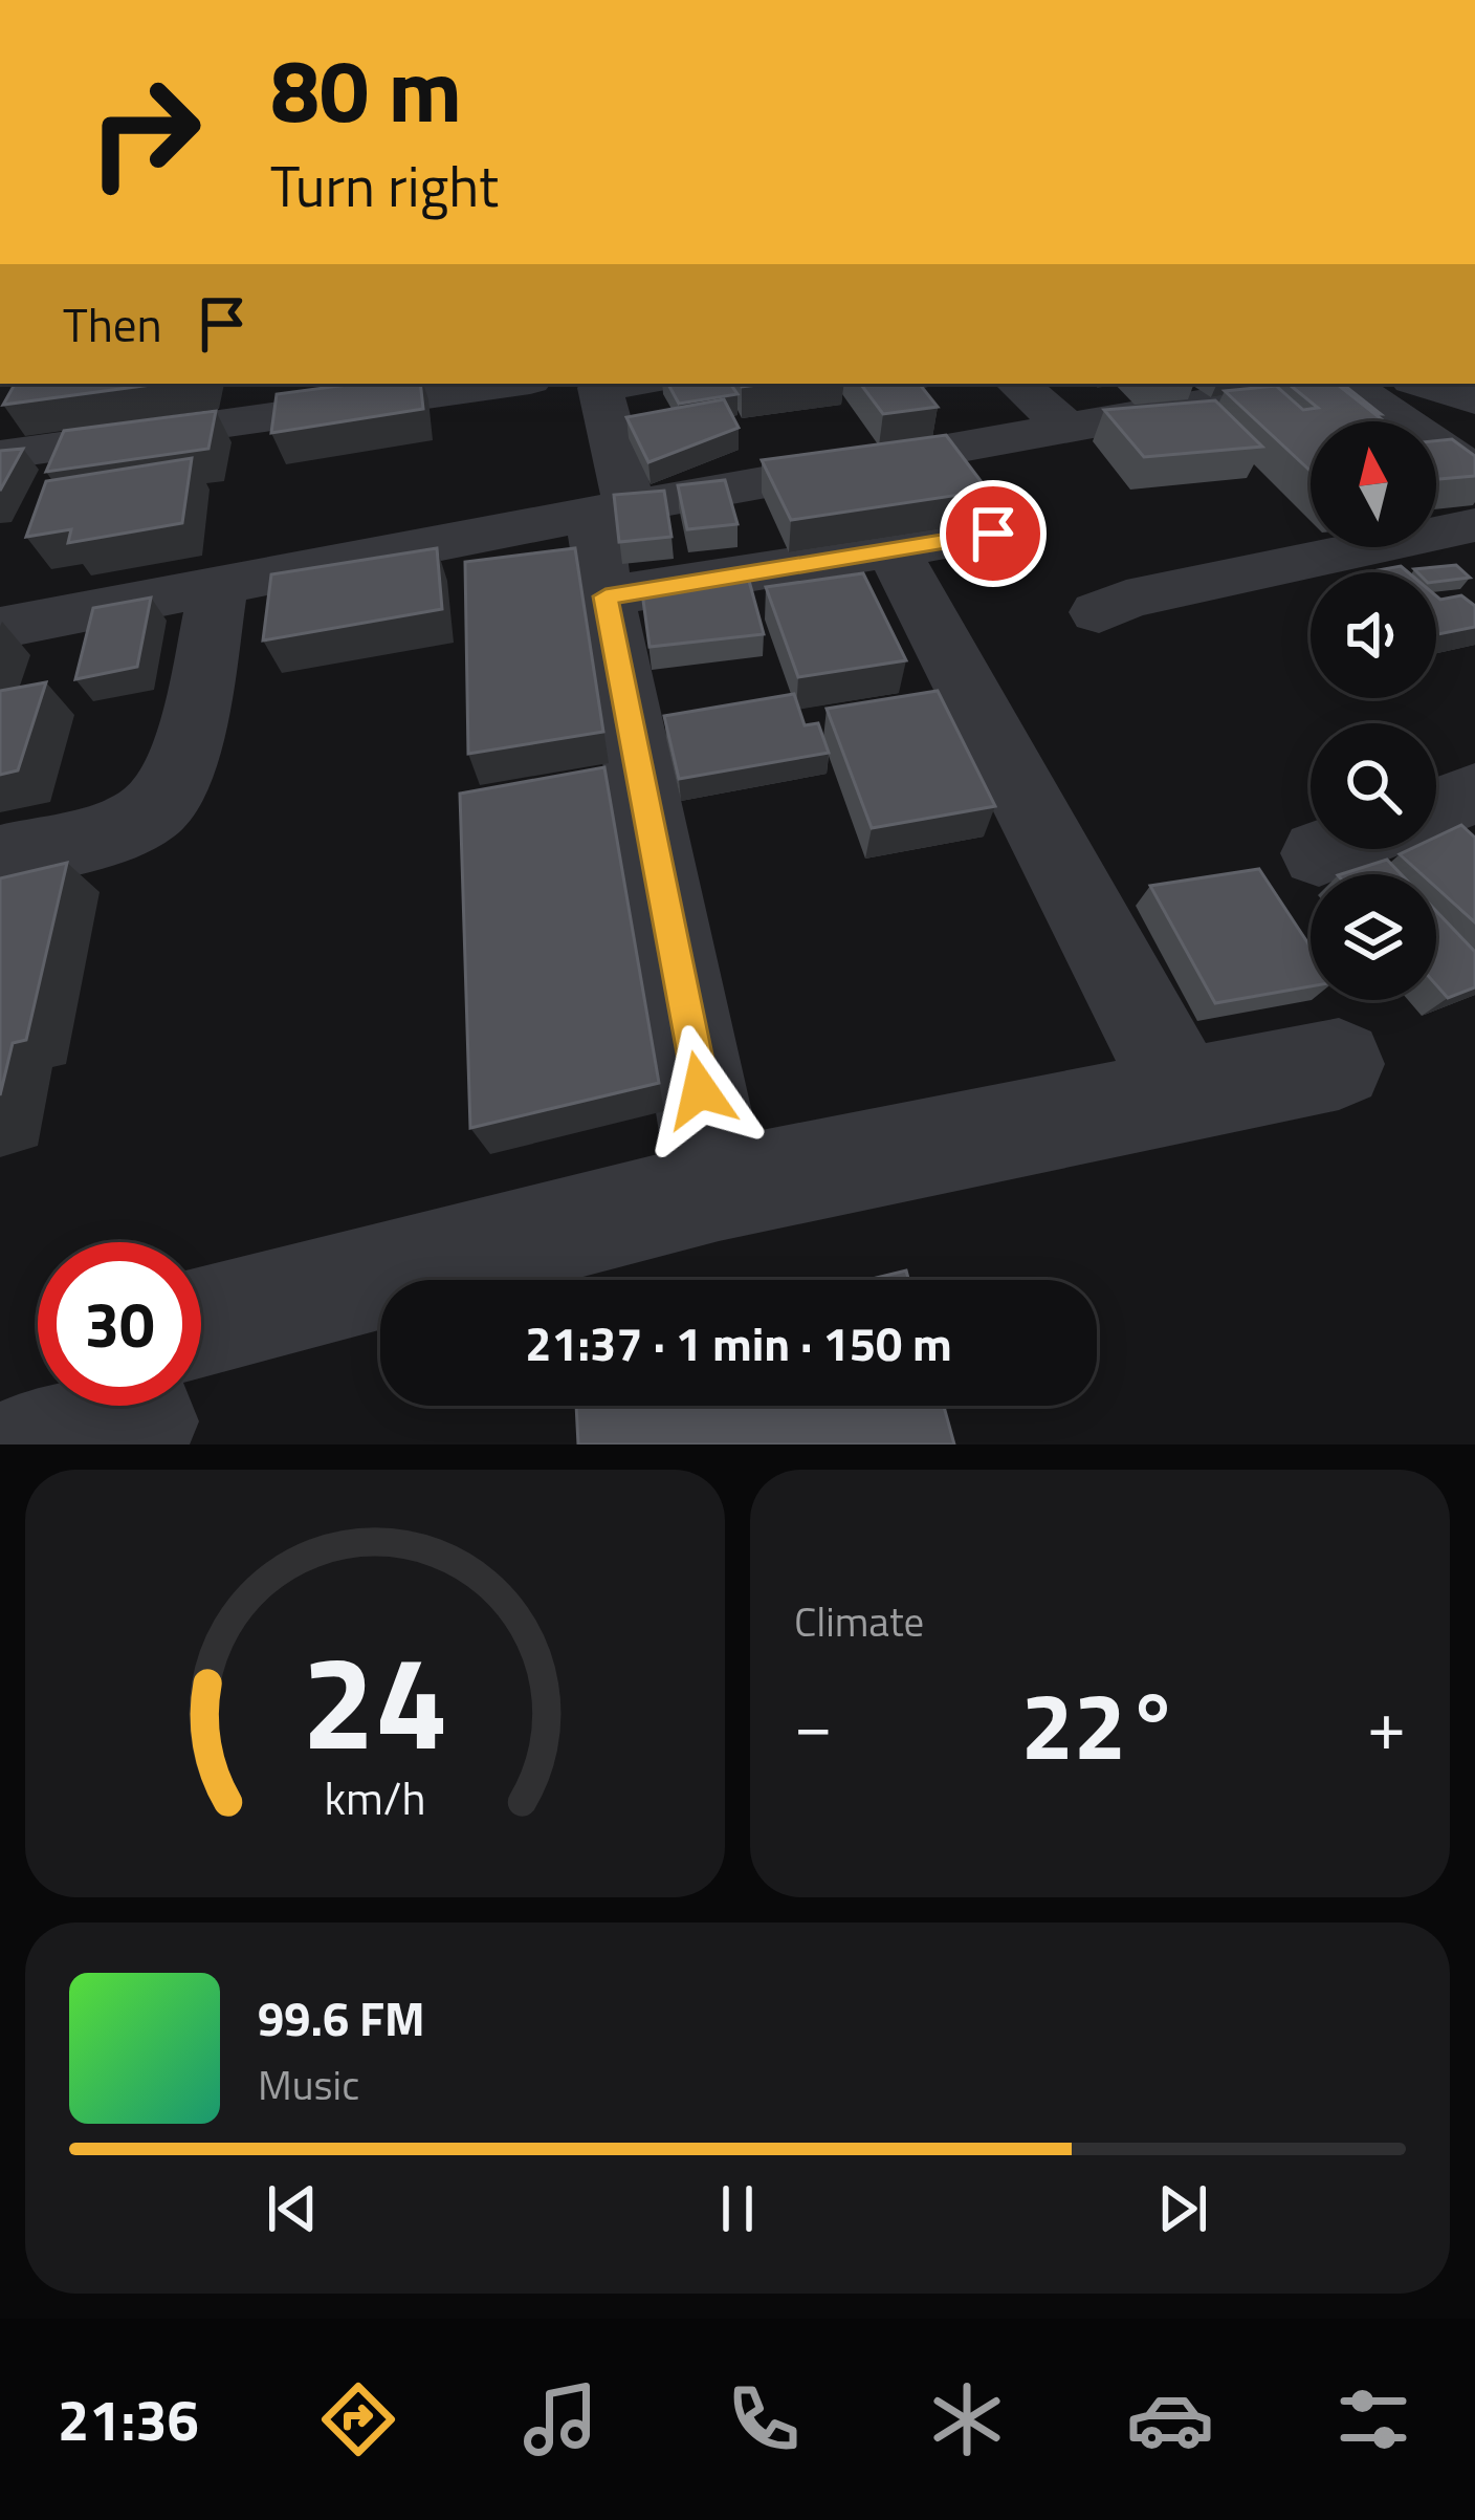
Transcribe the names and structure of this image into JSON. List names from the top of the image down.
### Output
{
  "north": "top",
  "page": {
    "turn": ["80 m", "Turn right"],
    "then": "Then",
    "limit": "30",
    "trip": "21:37 · 1 min · 150 m",
    "tile": "Climate",
    "heat": ["−", "22°", "+"],
    "song": ["99.6 FM", "Music"],
    "tabs": "21:36",
    "gauge": ["24", "km/h"]
  }
}
